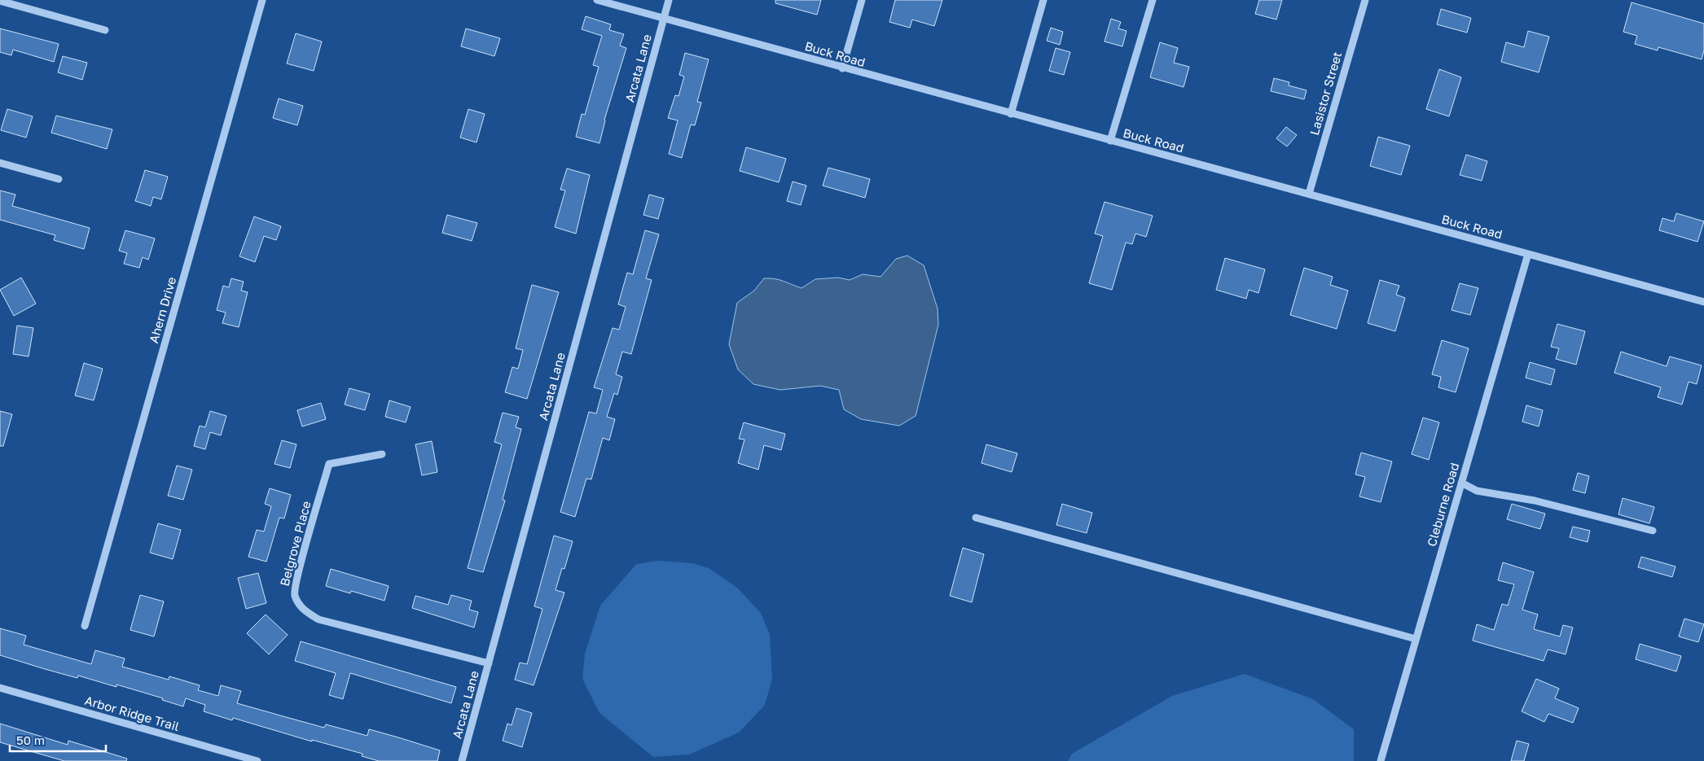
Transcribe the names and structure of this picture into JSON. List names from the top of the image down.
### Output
{
  "streets": {
    "street": [
      "Buck Road",
      "Arcata Lane",
      "Lasistor Street",
      "Ahern Drive",
      "Cleburne Road",
      "Belgrove Place",
      "Arbor Ridge Trail"
    ]
  },
  "crossings": [
    ["Buck Road", "Arcata Lane"],
    ["Buck Road", "Lasistor Street"],
    ["Buck Road", "Cleburne Road"],
    ["Arcata Lane", "Belgrove Place"]
  ],
  "scale_bar": "50 m"
}
